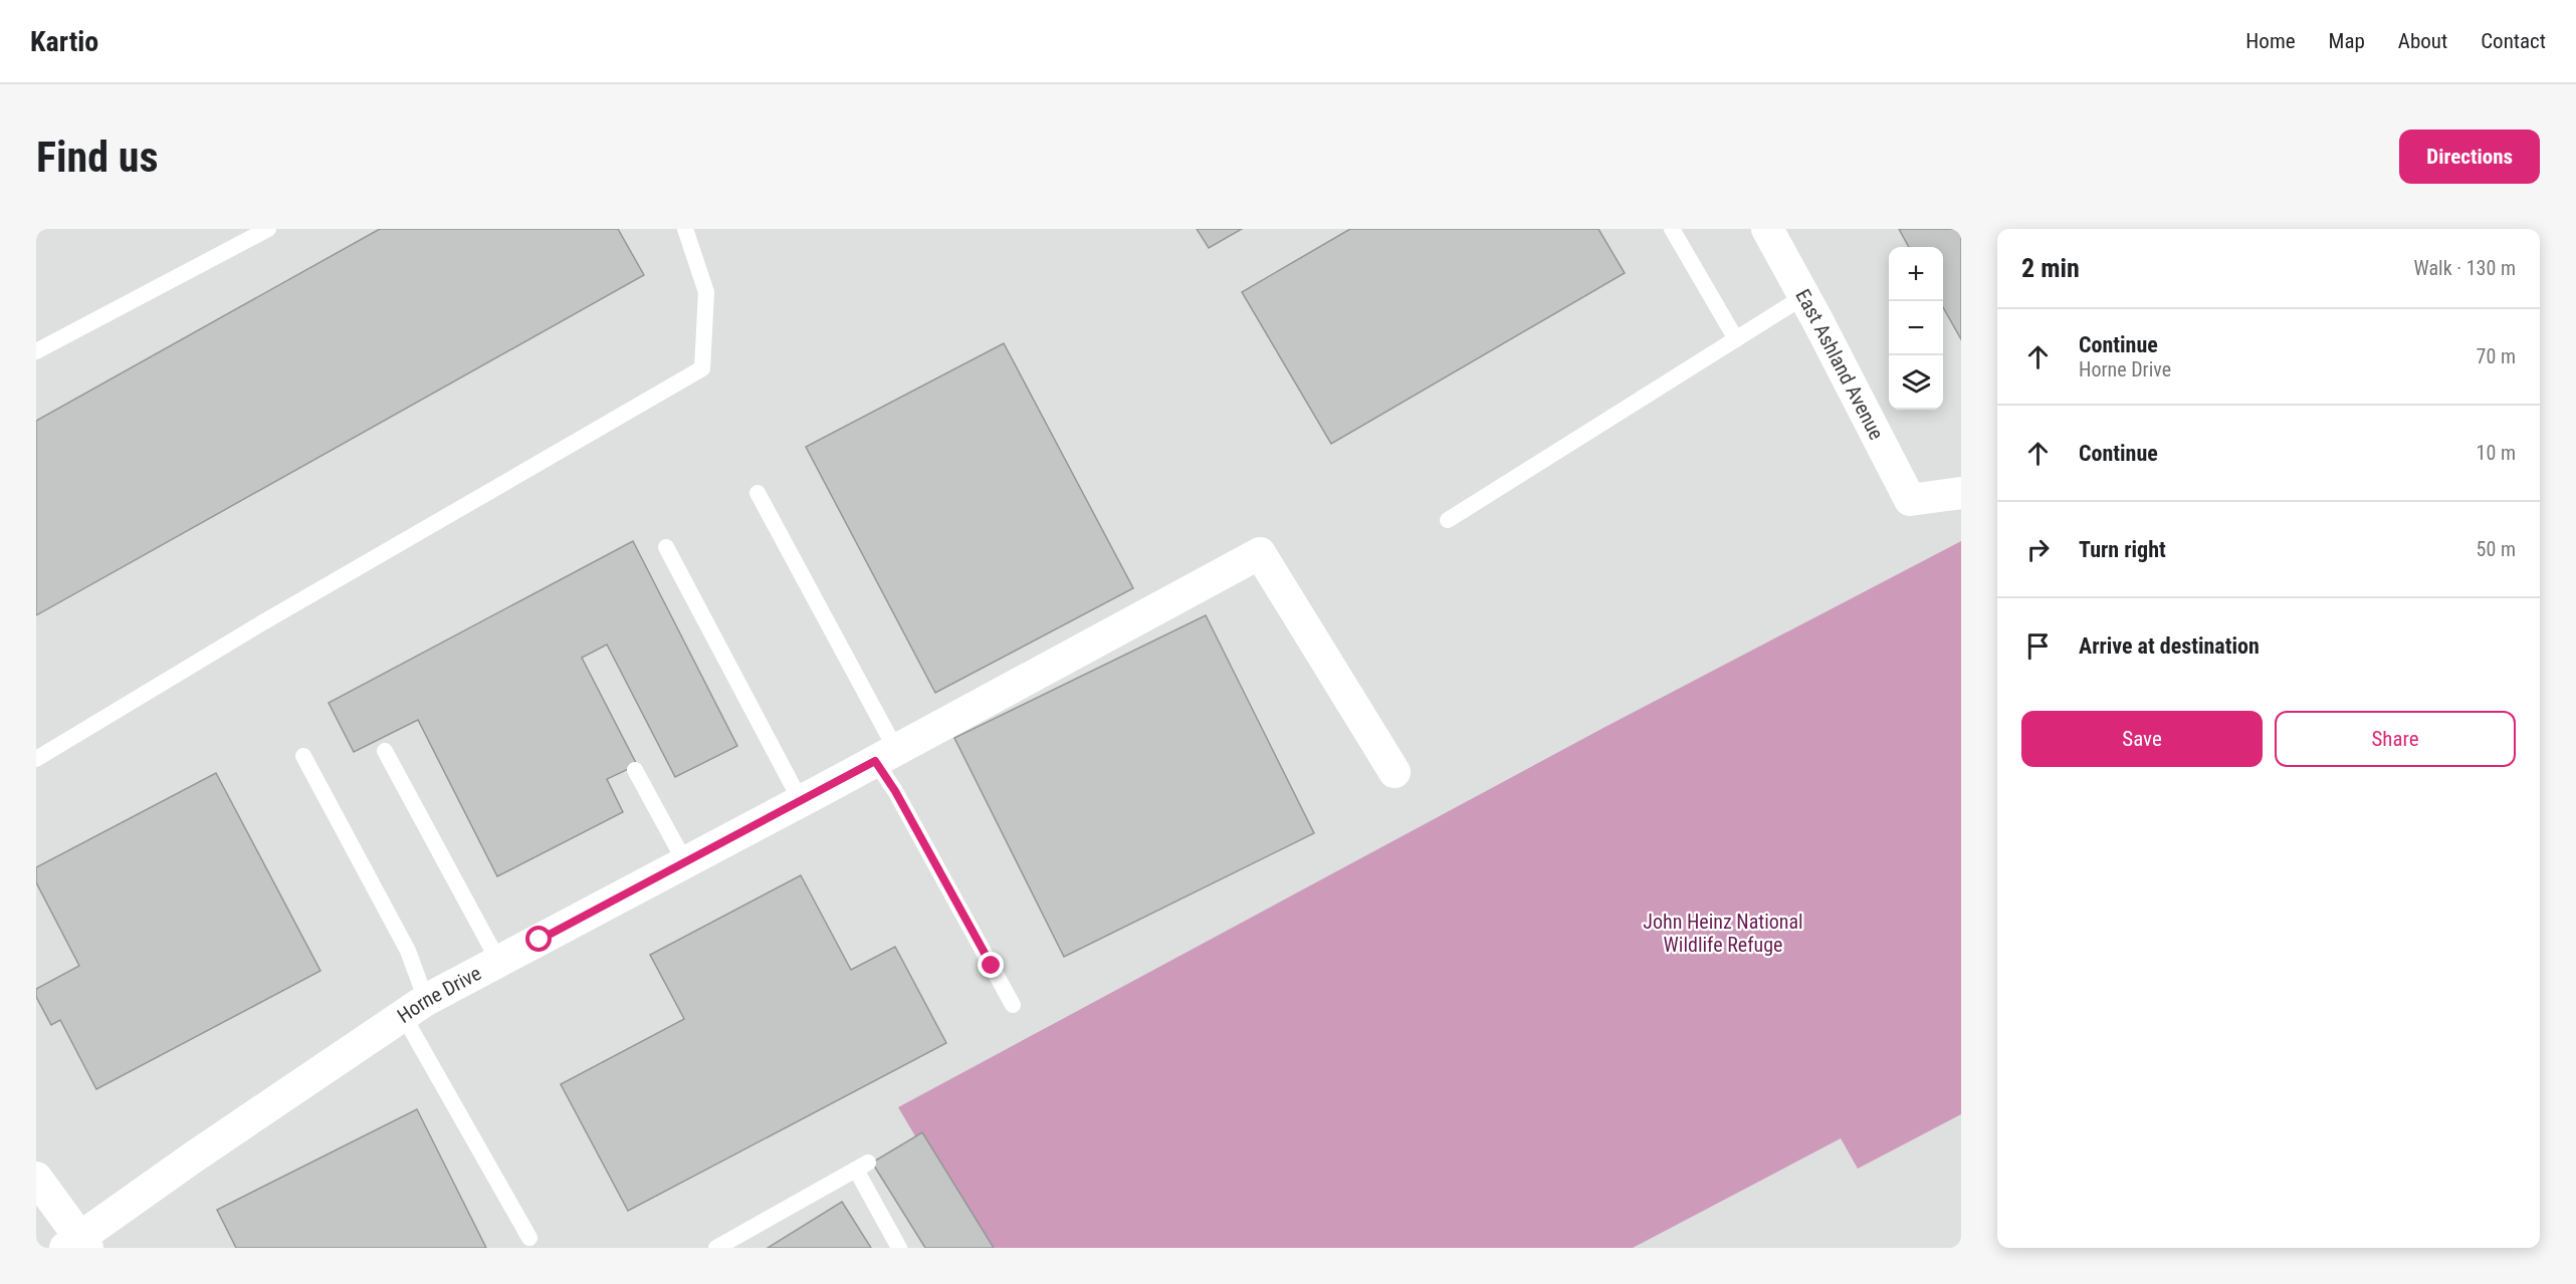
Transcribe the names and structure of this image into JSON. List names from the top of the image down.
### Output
{
  "streets": {
    "street": ["East Ashland Avenue", "Horne Drive"]
  },
  "parks": ["John Heinz National Wildlife Refuge"],
  "page": {
    "header": "Kartio",
    "nav": [
      "Home",
      "Map",
      "About",
      "Contact"
    ],
    "buttons": [
      "Directions",
      ["Save", "Share"]
    ],
    "title": "Find us",
    "heading": ["2 min", "Walk · 130 m"],
    "map_buttons": ["+", "−"],
    "list": [
      ["Continue", "Horne Drive", "70 m"],
      ["Continue", "10 m"],
      ["Turn right", "50 m"],
      "Arrive at destination"
    ]
  }
}
